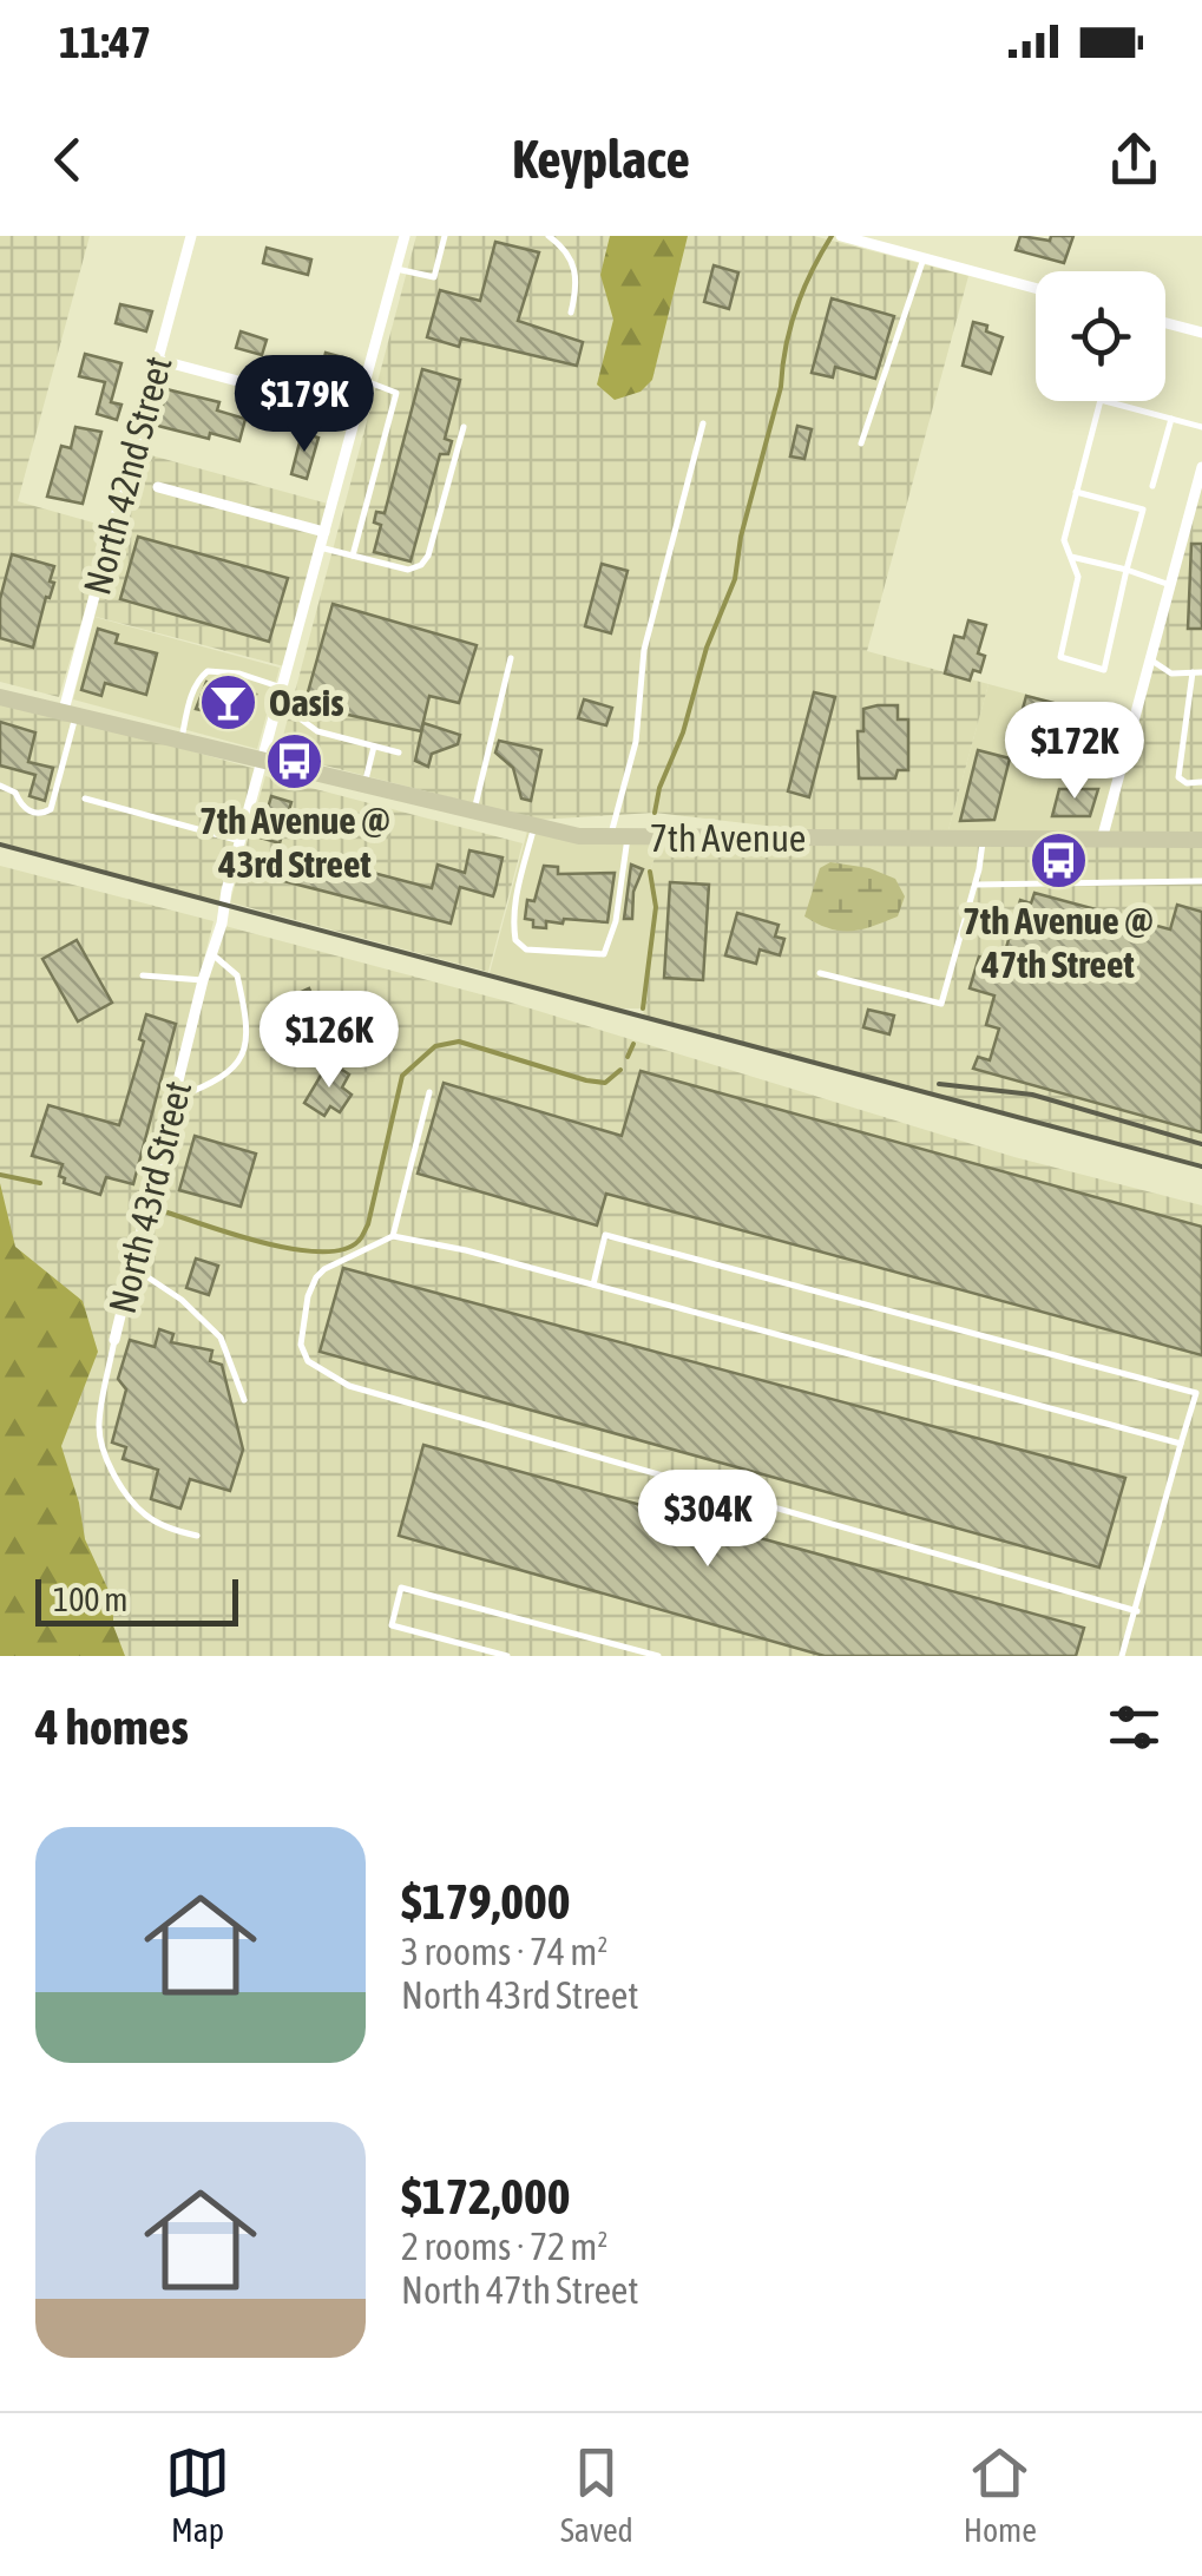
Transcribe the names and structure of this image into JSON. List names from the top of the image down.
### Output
{
  "streets": {
    "street": ["North 42nd Street", "7th Avenue", "North 43rd Street"]
  },
  "crossings": [
    ["North 42nd Street", "7th Avenue"],
    ["7th Avenue", "North 43rd Street"]
  ],
  "places": {
    "bar": ["Oasis"],
    "bus stop": ["7th Avenue @ 43rd Street", "7th Avenue @ 47th Street"]
  },
  "scale_bar": "100 m",
  "page": {
    "status": "11:47",
    "header": "Keyplace",
    "price": [
      "$179K",
      "$172K",
      "$126K",
      "$304K"
    ],
    "scale": "100 m",
    "heading": "4 homes",
    "list": [
      {
        "name": "$179,000",
        "note": "3 rooms · 74 m² · North 43rd Street"
      },
      {
        "name": "$172,000",
        "note": "2 rooms · 72 m² · North 47th Street"
      }
    ],
    "tabs": ["Map", "Saved", "Home"]
  }
}
